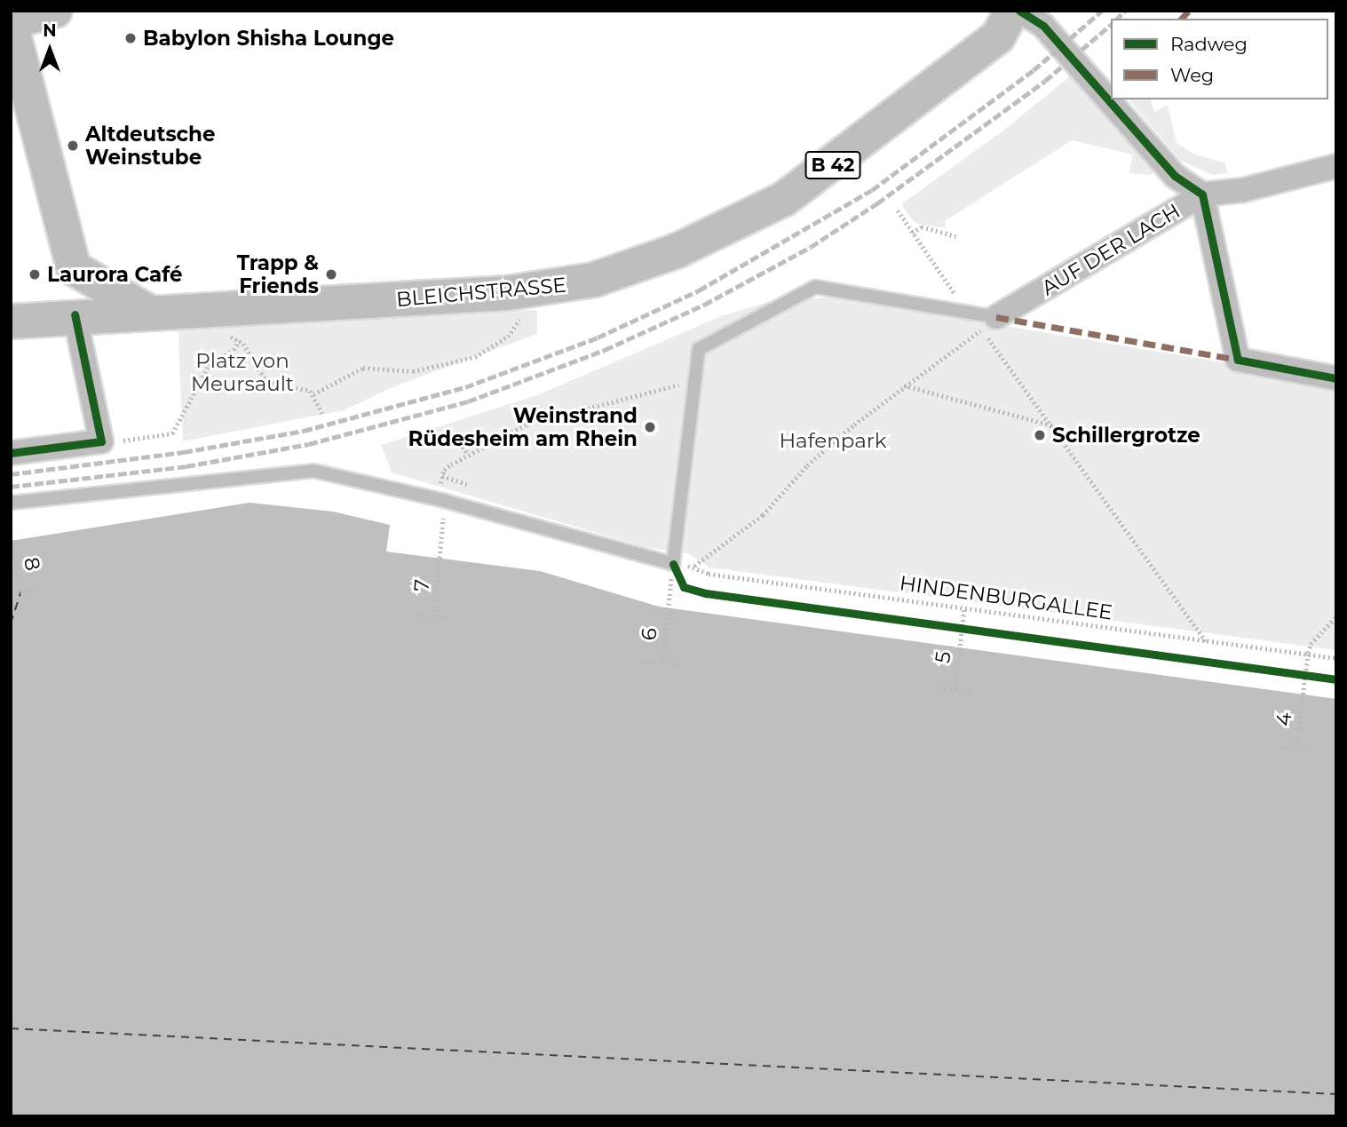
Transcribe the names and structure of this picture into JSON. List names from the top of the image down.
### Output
{
  "streets": {
    "main road": ["B 42", "BLEICHSTRASSE"],
    "street": ["AUF DER LACH"],
    "path": [
      "8",
      "7",
      "HINDENBURGALLEE",
      "6",
      "5",
      "4"
    ]
  },
  "crossings": [
    ["B 42", "BLEICHSTRASSE"],
    ["HINDENBURGALLEE", "6"],
    ["HINDENBURGALLEE", "5"],
    ["HINDENBURGALLEE", "4"]
  ],
  "parks": ["Platz von Meursault", "Hafenpark"],
  "places": [
    "Babylon Shisha Lounge",
    "Altdeutsche Weinstube",
    "Laurora Café",
    "Trapp & Friends",
    "Weinstrand Rüdesheim am Rhein",
    "Schillergrotze"
  ],
  "legend": ["Radweg", "Weg"],
  "north": "top"
}
